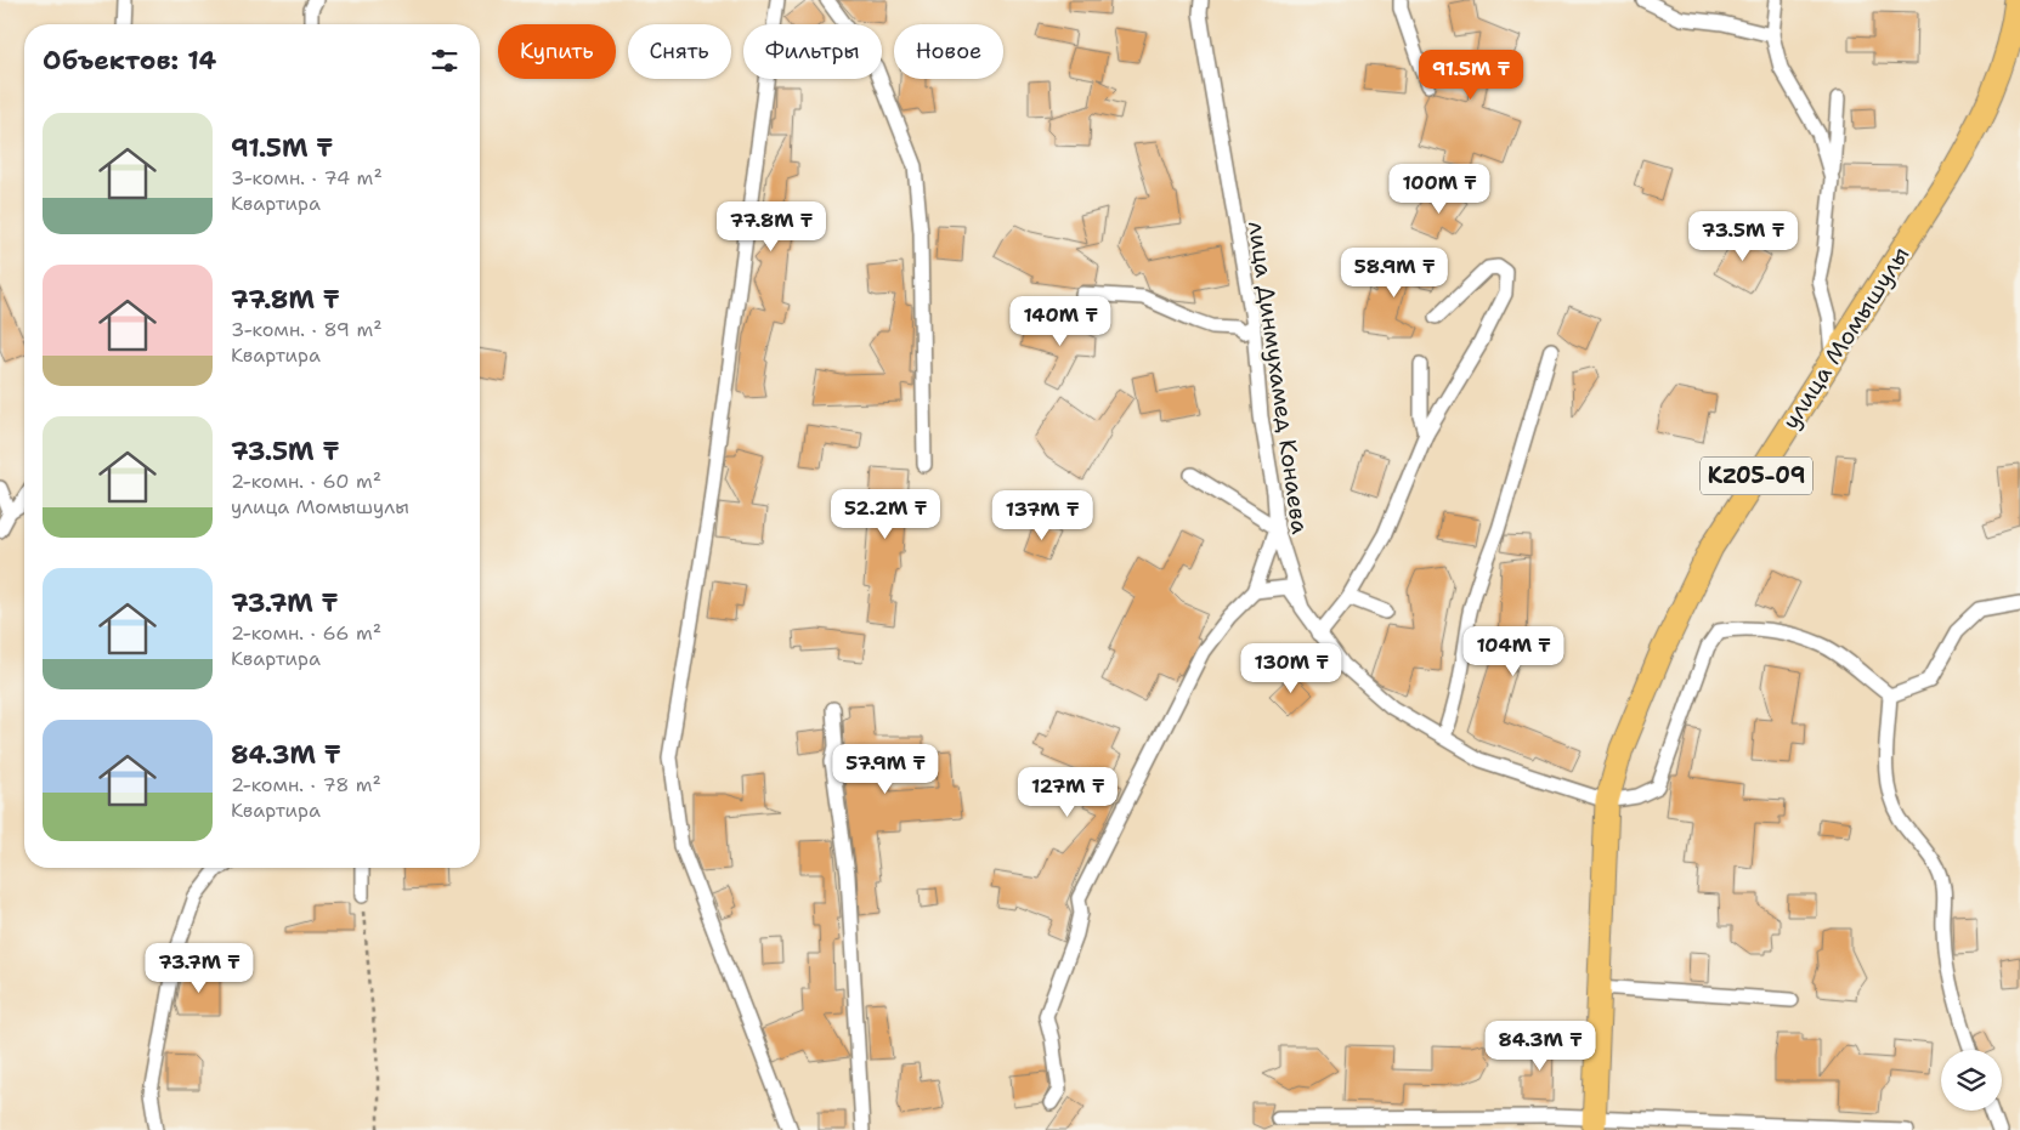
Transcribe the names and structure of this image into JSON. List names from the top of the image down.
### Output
{
  "streets": {
    "main road": ["улица Момышулы", "KZ05-09"],
    "street": ["лица Динмухамед Конаева"]
  },
  "crossings": [
    ["улица Момышулы", "лица Динмухамед Конаева"],
    ["улица Момышулы", "KZ05-09"]
  ],
  "page": {
    "chip": [
      "Купить",
      "Снять",
      "Фильтры",
      "Новое"
    ],
    "heading": "Объектов: 14",
    "price": [
      "91.5M ₸",
      "100M ₸",
      "77.8M ₸",
      "73.5M ₸",
      "58.9M ₸",
      "140M ₸",
      "52.2M ₸",
      "137M ₸",
      "104M ₸",
      "130M ₸",
      "57.9M ₸",
      "127M ₸",
      "73.7M ₸",
      "84.3M ₸"
    ],
    "list": [
      {
        "name": "91.5M ₸",
        "note": "3-комн. · 74 m² · Квартира"
      },
      {
        "name": "77.8M ₸",
        "note": "3-комн. · 89 m² · Квартира"
      },
      {
        "name": "73.5M ₸",
        "note": "2-комн. · 60 m² · улица Момышулы"
      },
      {
        "name": "73.7M ₸",
        "note": "2-комн. · 66 m² · Квартира"
      },
      {
        "name": "84.3M ₸",
        "note": "2-комн. · 78 m² · Квартира"
      }
    ]
  }
}
